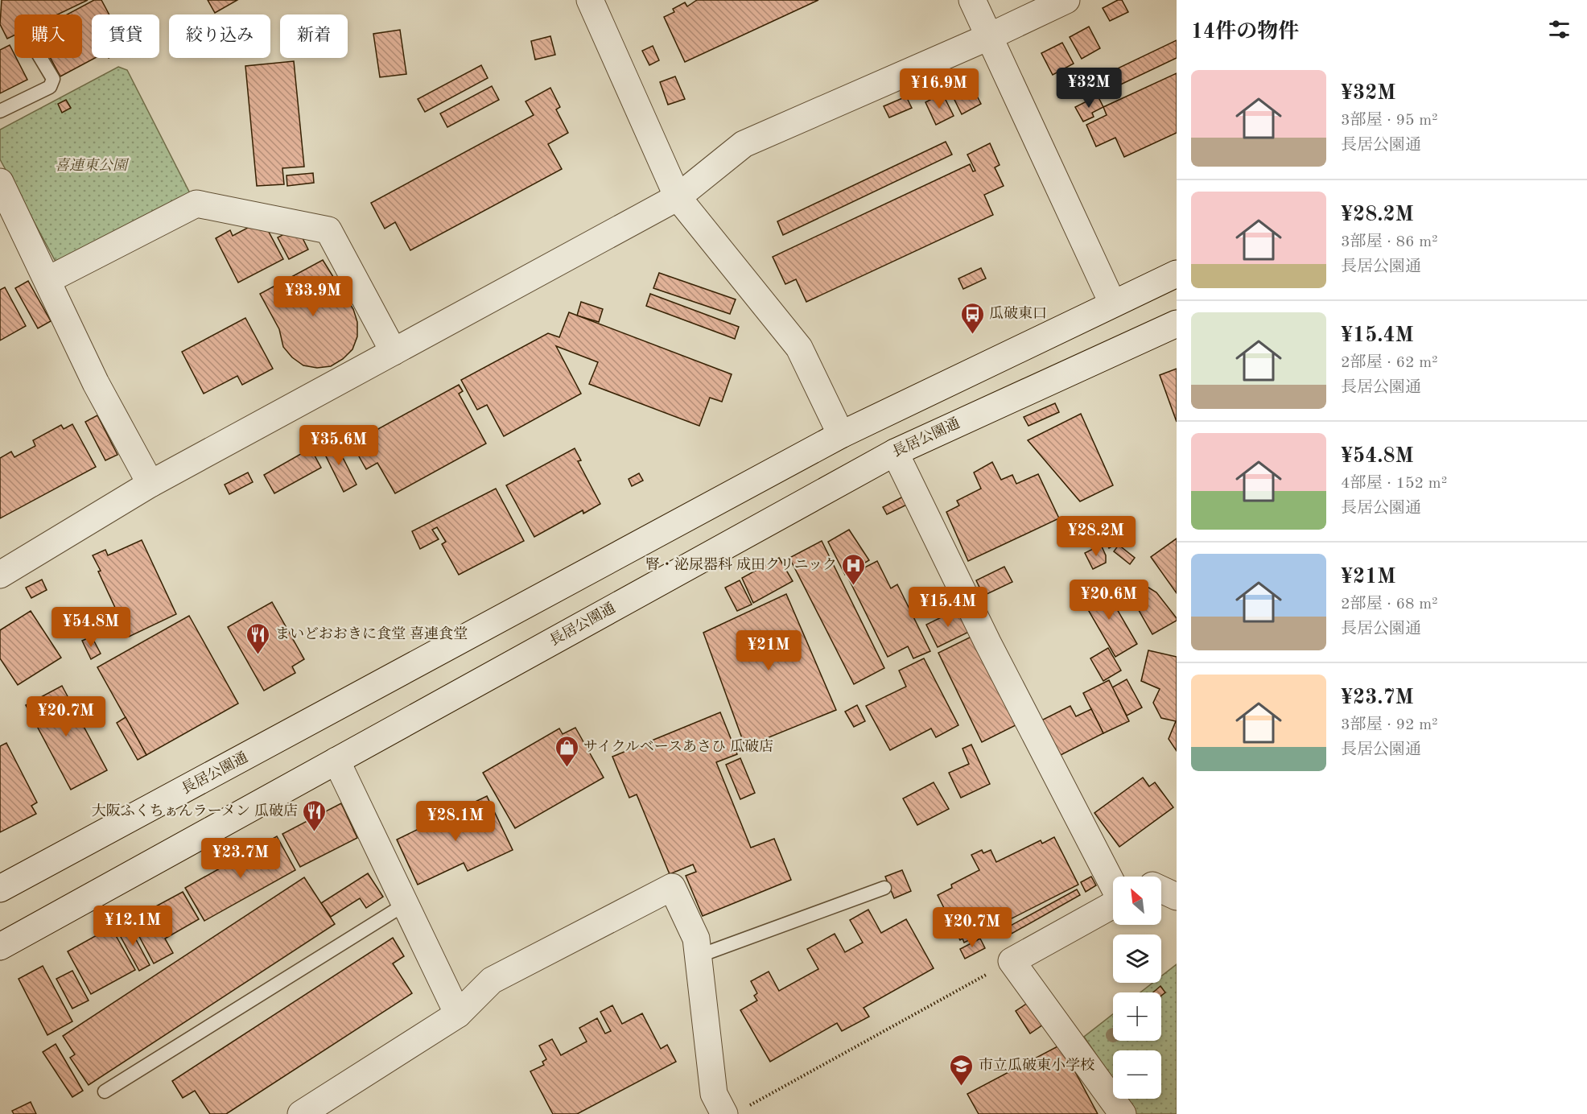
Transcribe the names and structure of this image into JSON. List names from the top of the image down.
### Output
{
  "streets": {
    "street": ["長居公園通"]
  },
  "parks": ["喜連東公園"],
  "places": {
    "bus stop": ["瓜破東口"],
    "hospital": ["腎・泌尿器科 成田クリニック"],
    "restaurant": ["まいどおおきに食堂 喜連食堂", "大阪ふくちぁんラーメン 瓜破店"],
    "shop": ["サイクルベースあさひ 瓜破店"],
    "school or university": ["市立瓜破東小学校"]
  },
  "north": "top left",
  "page": {
    "heading": "14件の物件",
    "chip": [
      "購入",
      "賃貸",
      "絞り込み",
      "新着"
    ],
    "list": [
      {
        "name": "¥32M",
        "note": "3部屋 · 95 m² · 長居公園通"
      },
      {
        "name": "¥28.2M",
        "note": "3部屋 · 86 m² · 長居公園通"
      },
      {
        "name": "¥15.4M",
        "note": "2部屋 · 62 m² · 長居公園通"
      },
      {
        "name": "¥54.8M",
        "note": "4部屋 · 152 m² · 長居公園通"
      },
      {
        "name": "¥21M",
        "note": "2部屋 · 68 m² · 長居公園通"
      },
      {
        "name": "¥23.7M",
        "note": "3部屋 · 92 m² · 長居公園通"
      }
    ],
    "price": [
      "¥32M",
      "¥16.9M",
      "¥33.9M",
      "¥35.6M",
      "¥28.2M",
      "¥20.6M",
      "¥15.4M",
      "¥54.8M",
      "¥21M",
      "¥20.7M",
      "¥28.1M",
      "¥23.7M",
      "¥12.1M",
      "¥20.7M"
    ],
    "map_buttons": ["+", "−"]
  }
}
